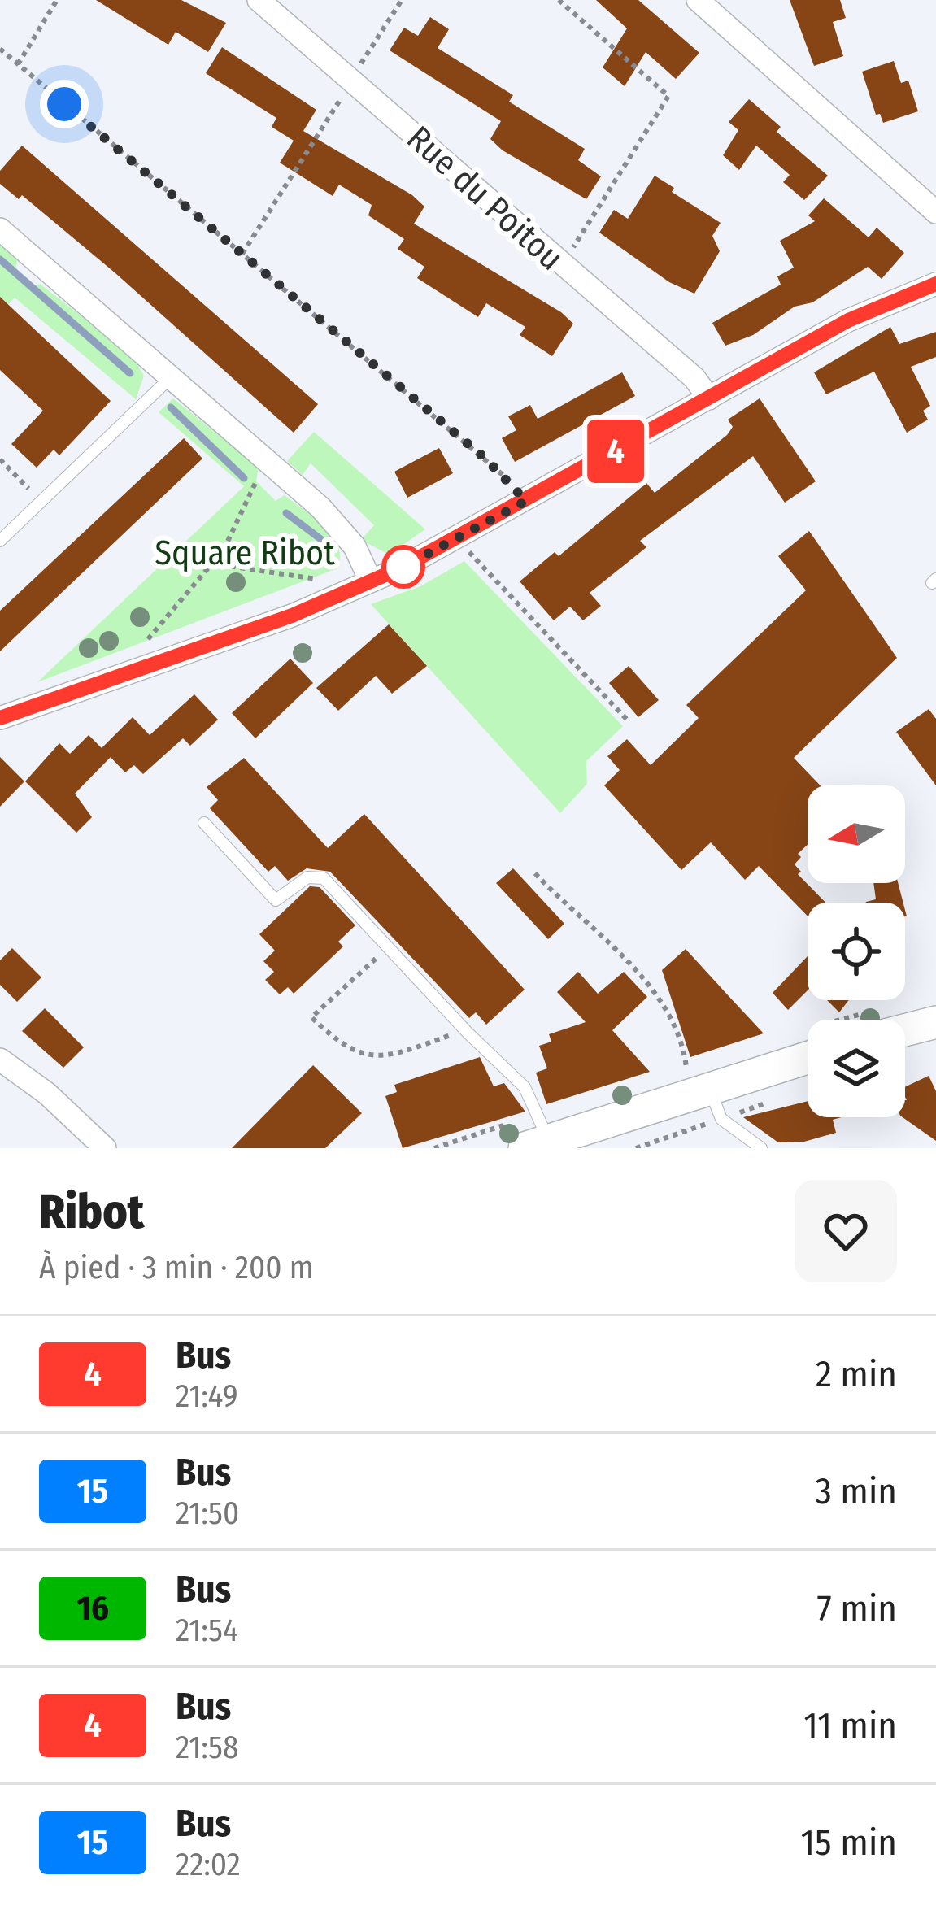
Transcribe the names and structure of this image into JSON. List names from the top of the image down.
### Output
{
  "streets": {
    "street": ["Rue du Poitou"]
  },
  "parks": ["Square Ribot"],
  "lines": ["bus line 4"],
  "north": "left",
  "page": {
    "on_map": "4",
    "heading": ["Ribot", "À pied · 3 min · 200 m"],
    "list": [
      {
        "mark": "4",
        "name": "Bus",
        "note": "21:49",
        "value": "2 min"
      },
      {
        "mark": "15",
        "name": "Bus",
        "note": "21:50",
        "value": "3 min"
      },
      {
        "mark": "16",
        "name": "Bus",
        "note": "21:54",
        "value": "7 min"
      },
      {
        "mark": "4",
        "name": "Bus",
        "note": "21:58",
        "value": "11 min"
      },
      {
        "mark": "15",
        "name": "Bus",
        "note": "22:02",
        "value": "15 min"
      }
    ]
  }
}
